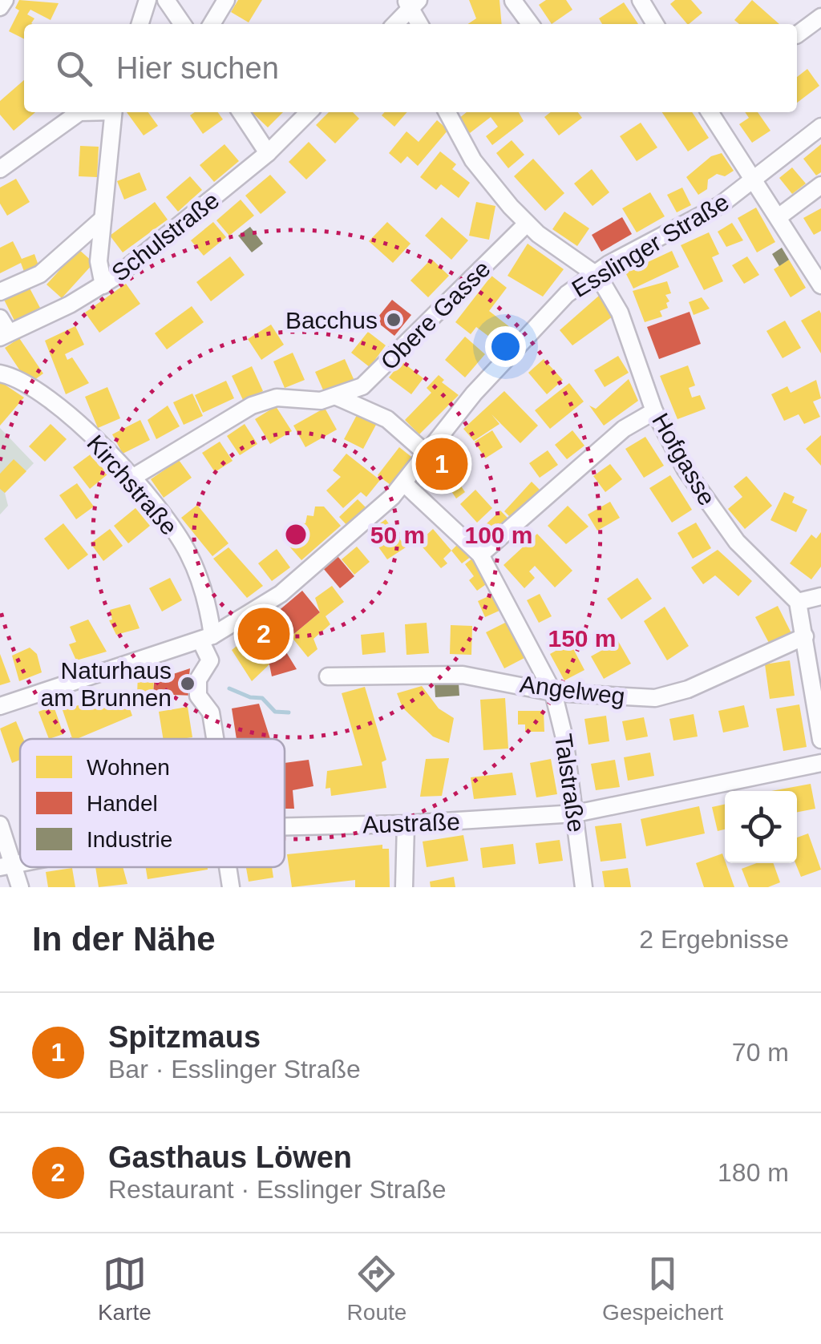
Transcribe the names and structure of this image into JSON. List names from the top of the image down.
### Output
{
  "streets": {
    "street": [
      "Schulstraße",
      "Esslinger Straße",
      "Obere Gasse",
      "Hofgasse",
      "Kirchstraße",
      "Angelweg",
      "Talstraße",
      "Austraße"
    ]
  },
  "crossings": [
    ["Esslinger Straße", "Obere Gasse"],
    ["Esslinger Straße", "Hofgasse"],
    ["Esslinger Straße", "Kirchstraße"],
    ["Esslinger Straße", "Talstraße"],
    ["Obere Gasse", "Kirchstraße"],
    ["Angelweg", "Talstraße"],
    ["Talstraße", "Austraße"]
  ],
  "places": ["Bacchus", "Naturhaus am Brunnen"],
  "legend": ["Wohnen", "Handel", "Industrie"],
  "page": {
    "search": "Hier suchen",
    "pins": ["1", "2"],
    "heading": ["In der Nähe", "2 Ergebnisse"],
    "list": [
      {
        "mark": "1",
        "name": "Spitzmaus",
        "note": "Bar · Esslinger Straße",
        "value": "70 m"
      },
      {
        "mark": "2",
        "name": "Gasthaus Löwen",
        "note": "Restaurant · Esslinger Straße",
        "value": "180 m"
      }
    ],
    "nav": ["Karte", "Route", "Gespeichert"]
  },
  "rings": ["50 m", "100 m", "150 m"]
}
